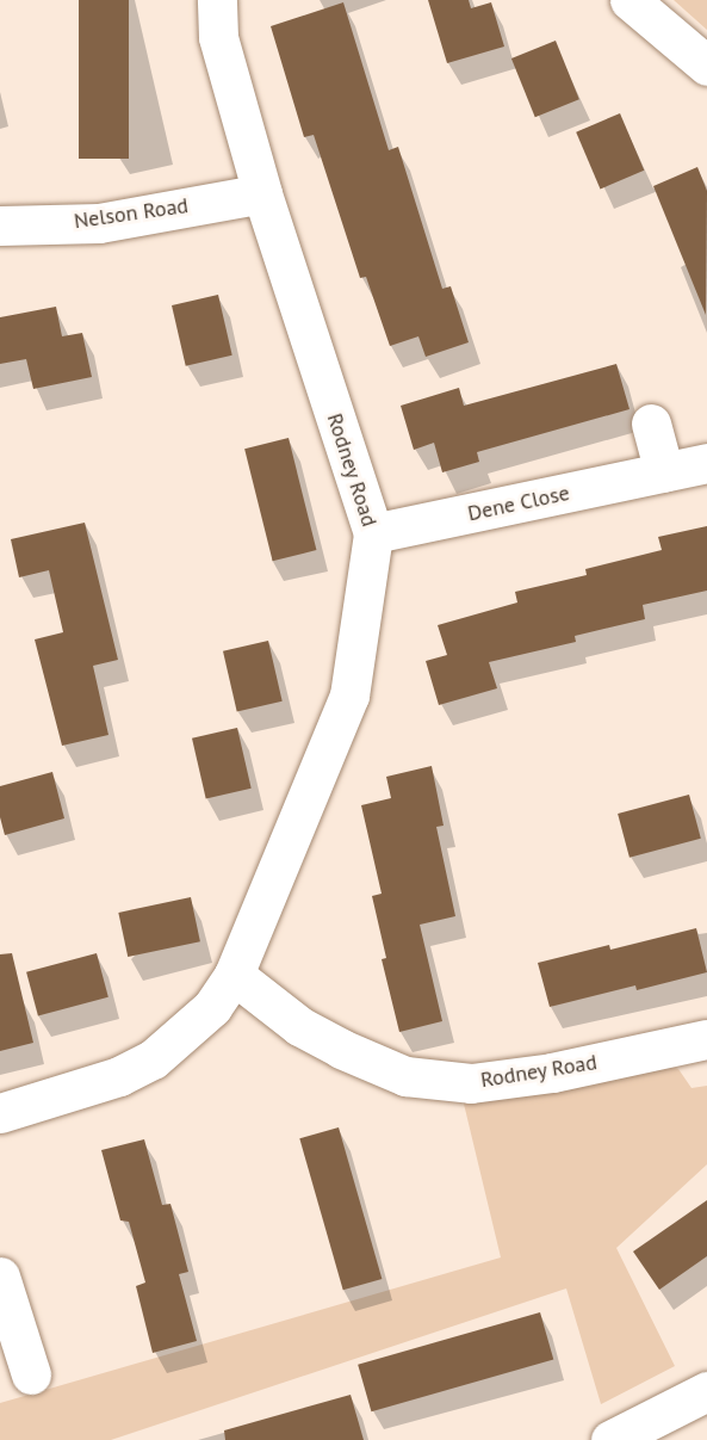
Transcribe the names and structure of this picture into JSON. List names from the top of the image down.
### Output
{
  "streets": {
    "street": ["Nelson Road", "Rodney Road", "Dene Close"]
  },
  "crossings": [
    ["Nelson Road", "Rodney Road"],
    ["Rodney Road", "Dene Close"]
  ]
}
